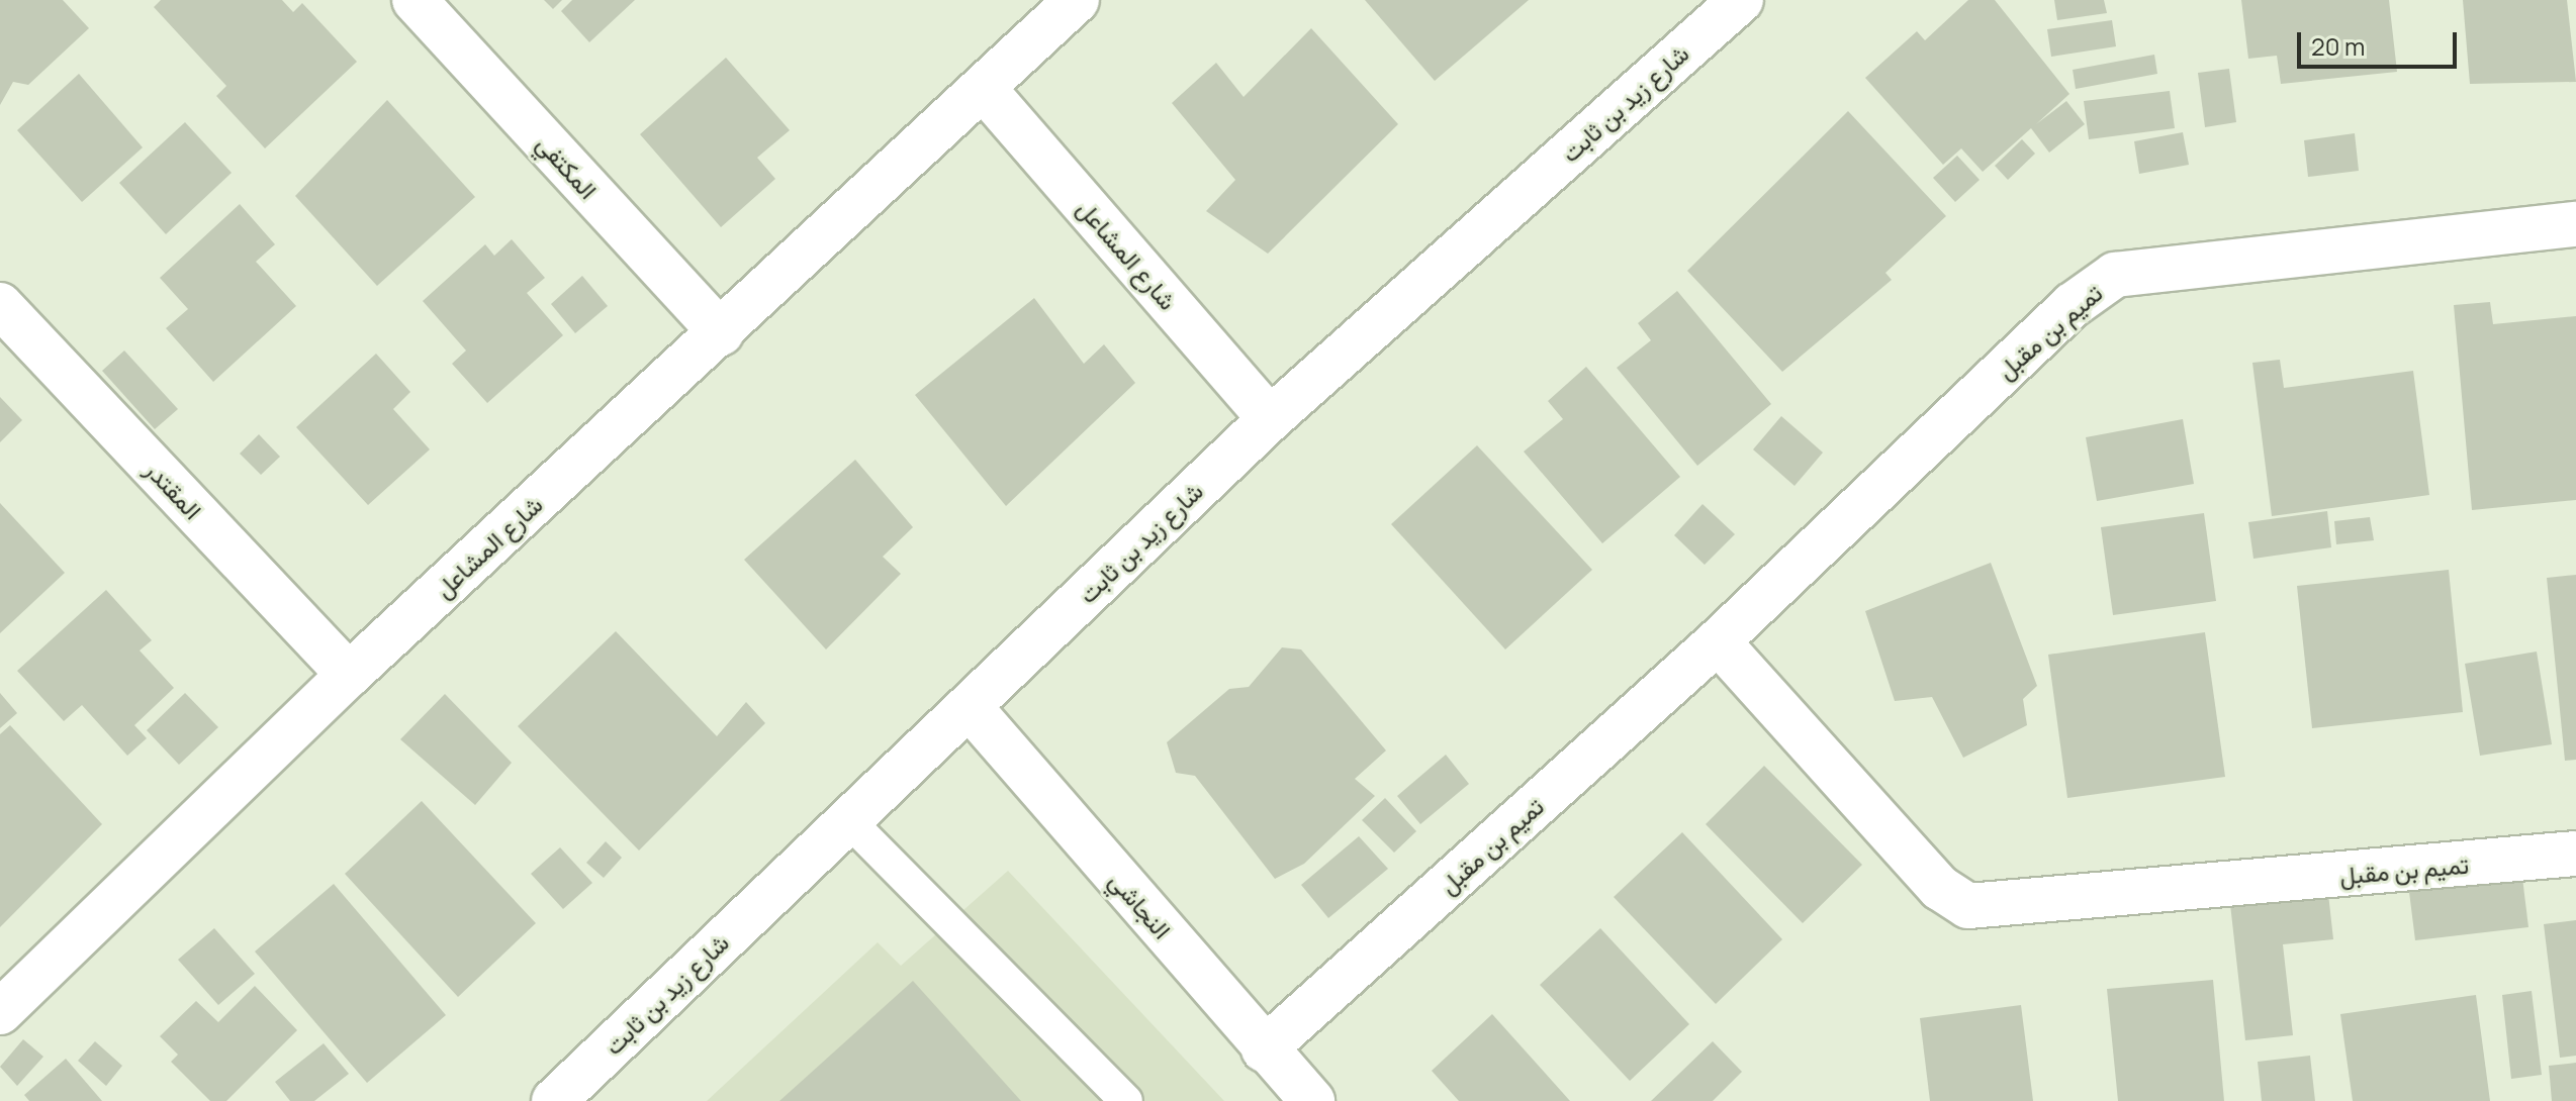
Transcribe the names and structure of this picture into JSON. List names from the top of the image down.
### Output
{
  "streets": {
    "street": [
      "شارع زيد بن ثابت",
      "المكتفي",
      "شارع المشاعل",
      "تميم بن مقبل",
      "المقتدر",
      "النجاشي"
    ]
  },
  "crossings": [
    ["شارع زيد بن ثابت", "شارع المشاعل"],
    ["شارع زيد بن ثابت", "النجاشي"],
    ["المكتفي", "شارع المشاعل"],
    ["شارع المشاعل", "المقتدر"],
    ["تميم بن مقبل", "النجاشي"]
  ],
  "scale_bar": "20 m"
}
